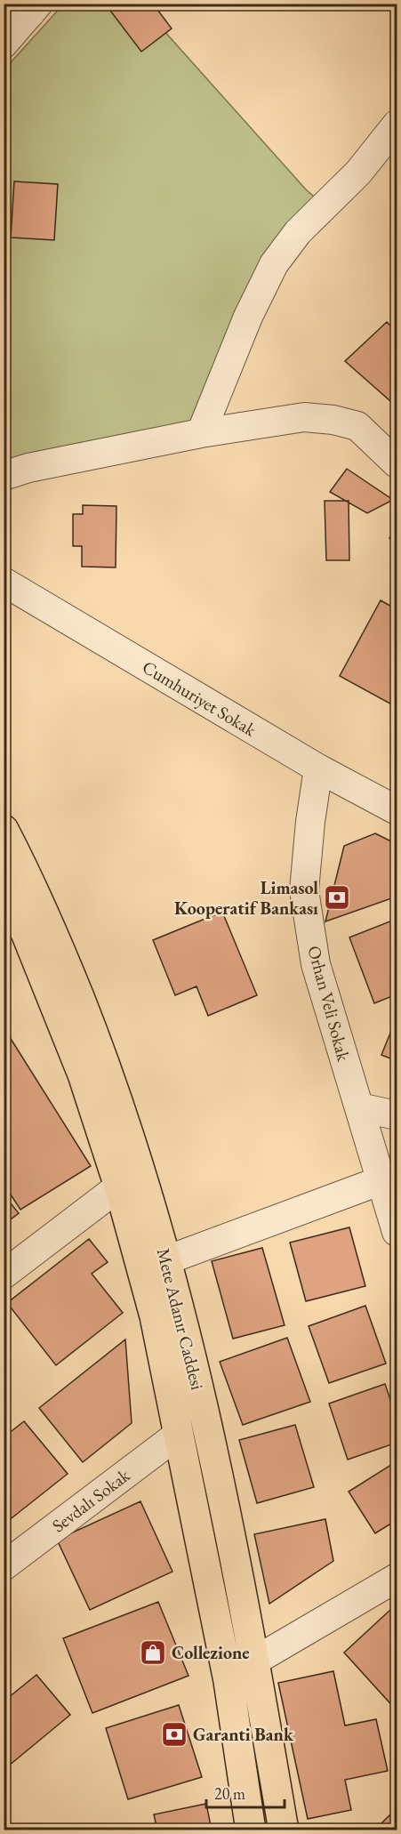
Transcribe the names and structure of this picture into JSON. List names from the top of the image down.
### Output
{
  "streets": {
    "main road": ["Mete Adanır Caddesi"],
    "street": ["Cumhuriyet Sokak", "Orhan Veli Sokak", "Sevdalı Sokak"]
  },
  "crossings": [
    ["Cumhuriyet Sokak", "Orhan Veli Sokak"],
    ["Mete Adanır Caddesi", "Sevdalı Sokak"]
  ],
  "places": {
    "bank": ["Limasol Kooperatif Bankası", "Garanti Bank"],
    "shop": ["Collezione"]
  },
  "scale_bar": "20 m"
}
